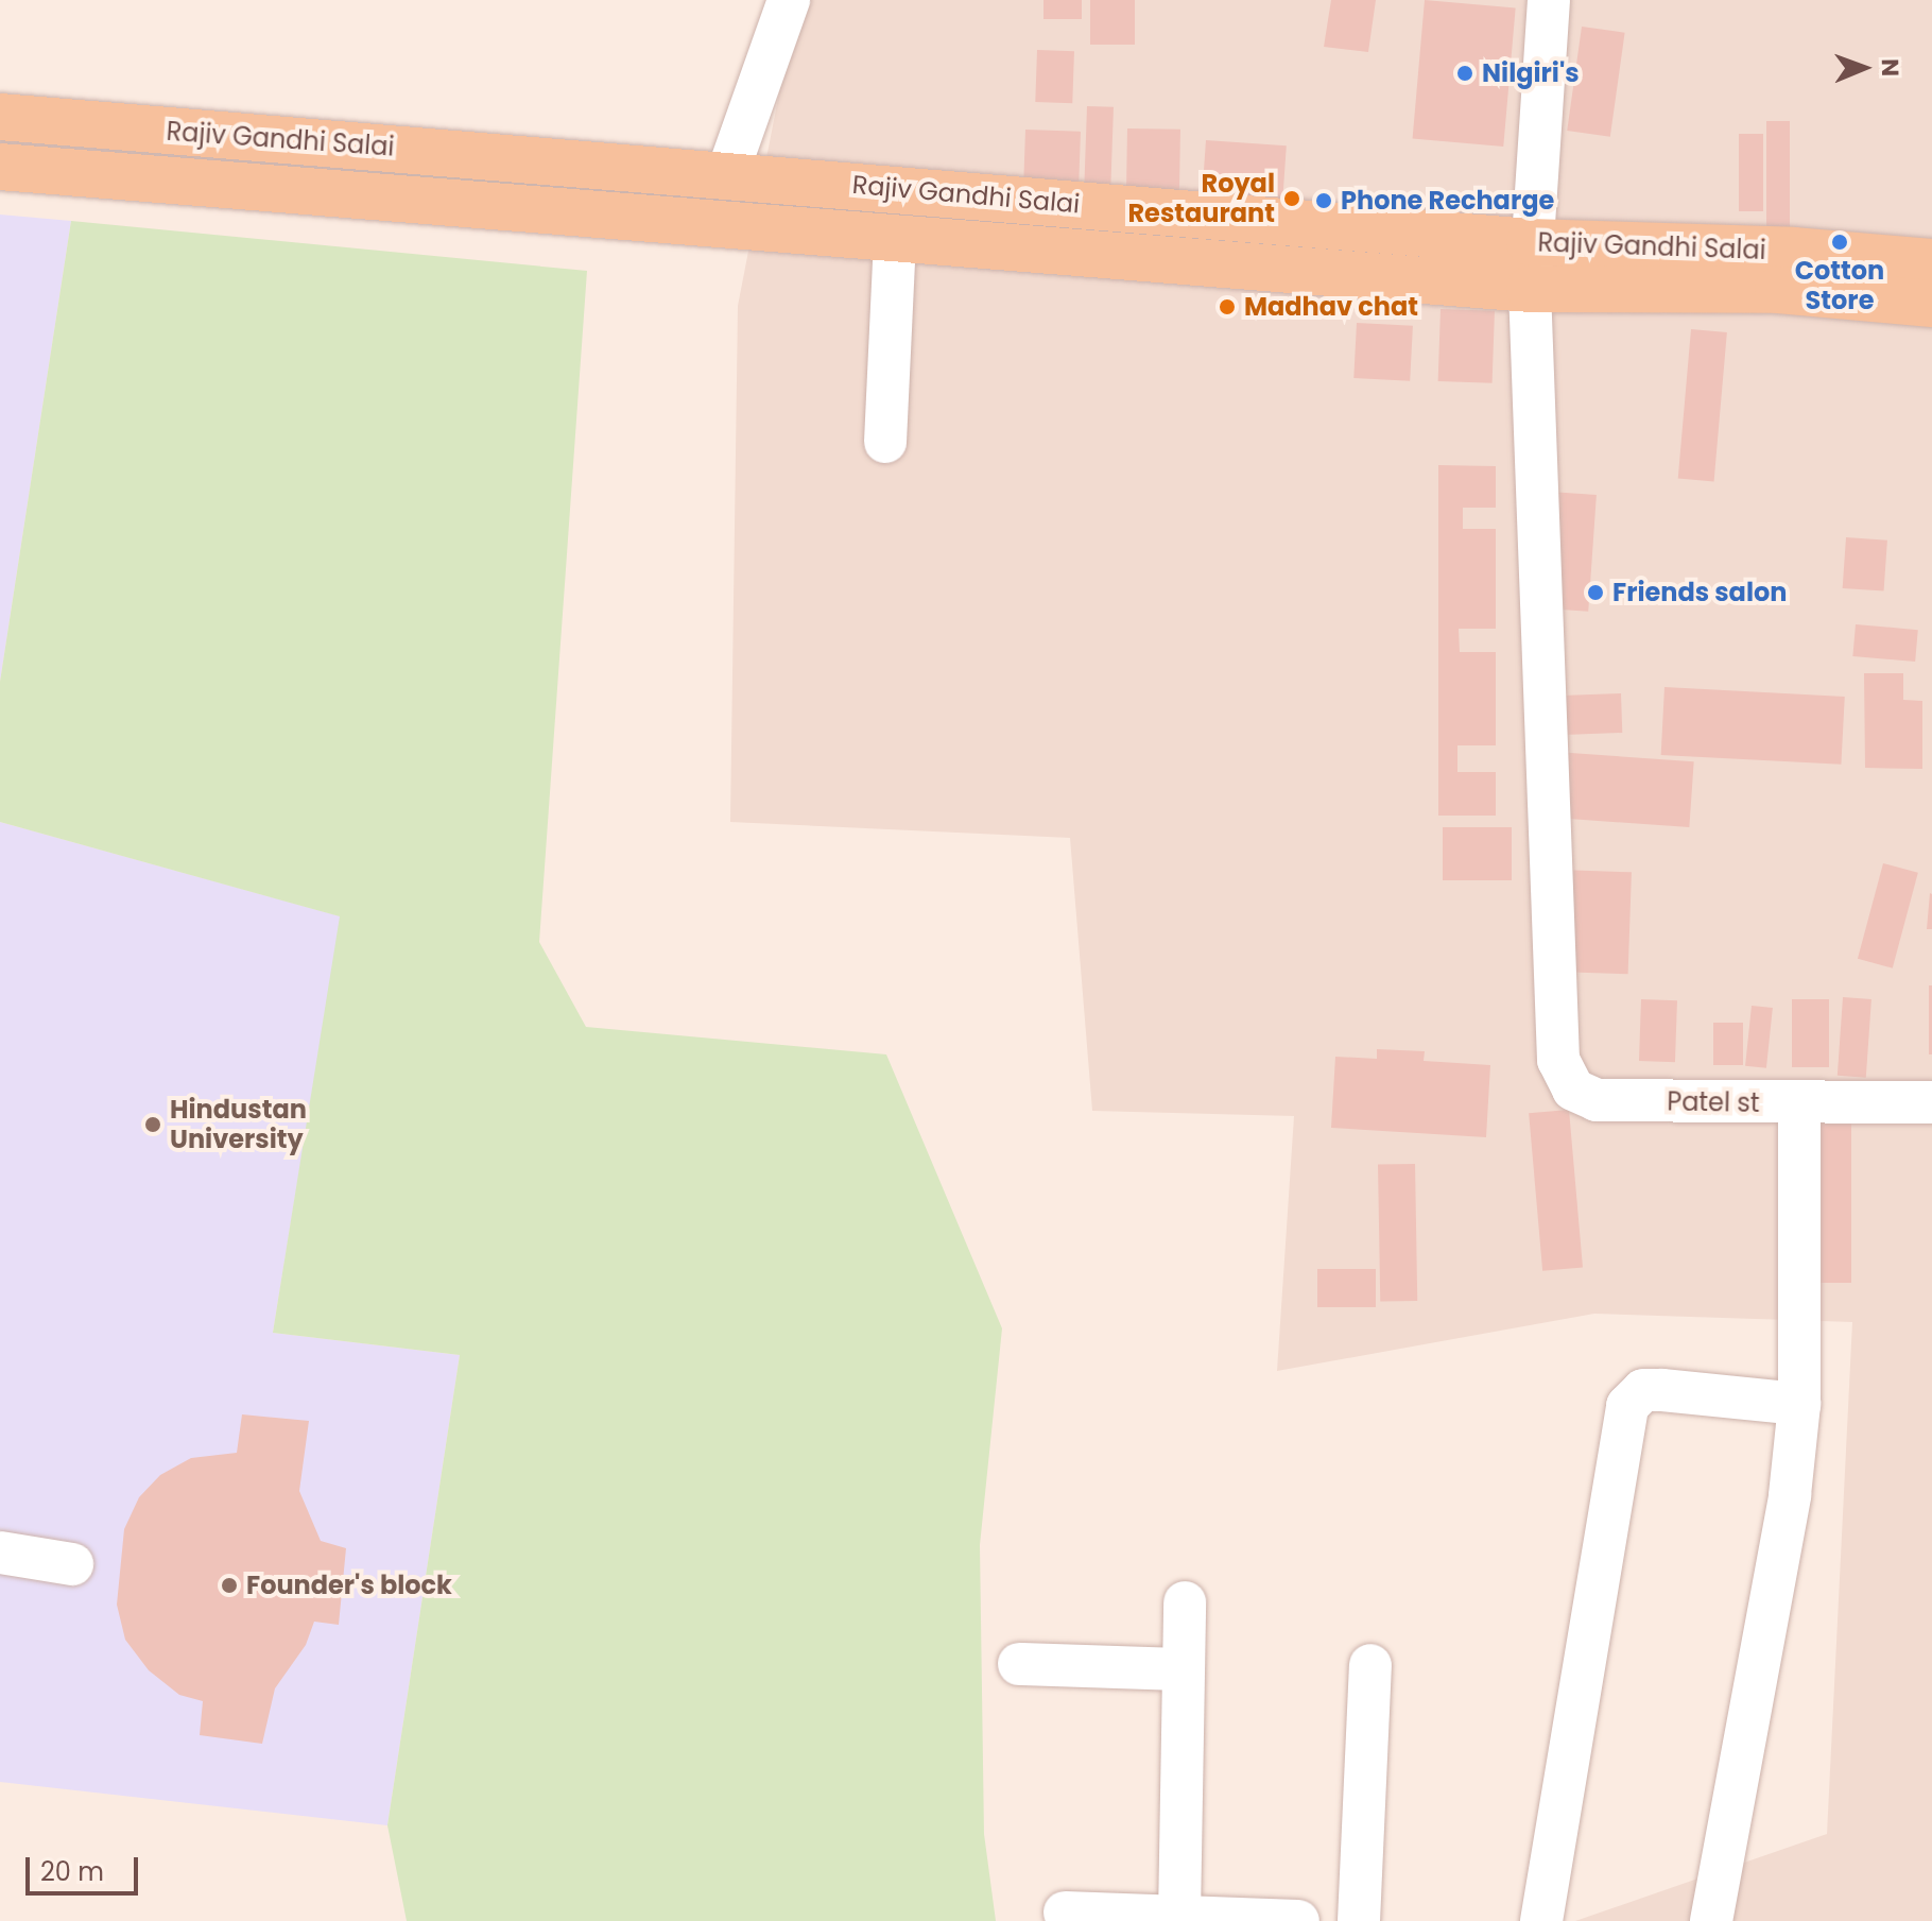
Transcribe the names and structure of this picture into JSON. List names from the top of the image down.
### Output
{
  "streets": {
    "main road": ["Rajiv Gandhi Salai"],
    "street": ["Patel st"]
  },
  "crossings": [
    ["Rajiv Gandhi Salai", "Patel st"]
  ],
  "places": [
    "Nilgiri's",
    "Royal Restaurant",
    "Phone Recharge",
    "Cotton Store",
    "Madhav chat",
    "Friends salon",
    "Hindustan University",
    "Founder's block"
  ],
  "scale_bar": "20 m",
  "north": "right"
}
